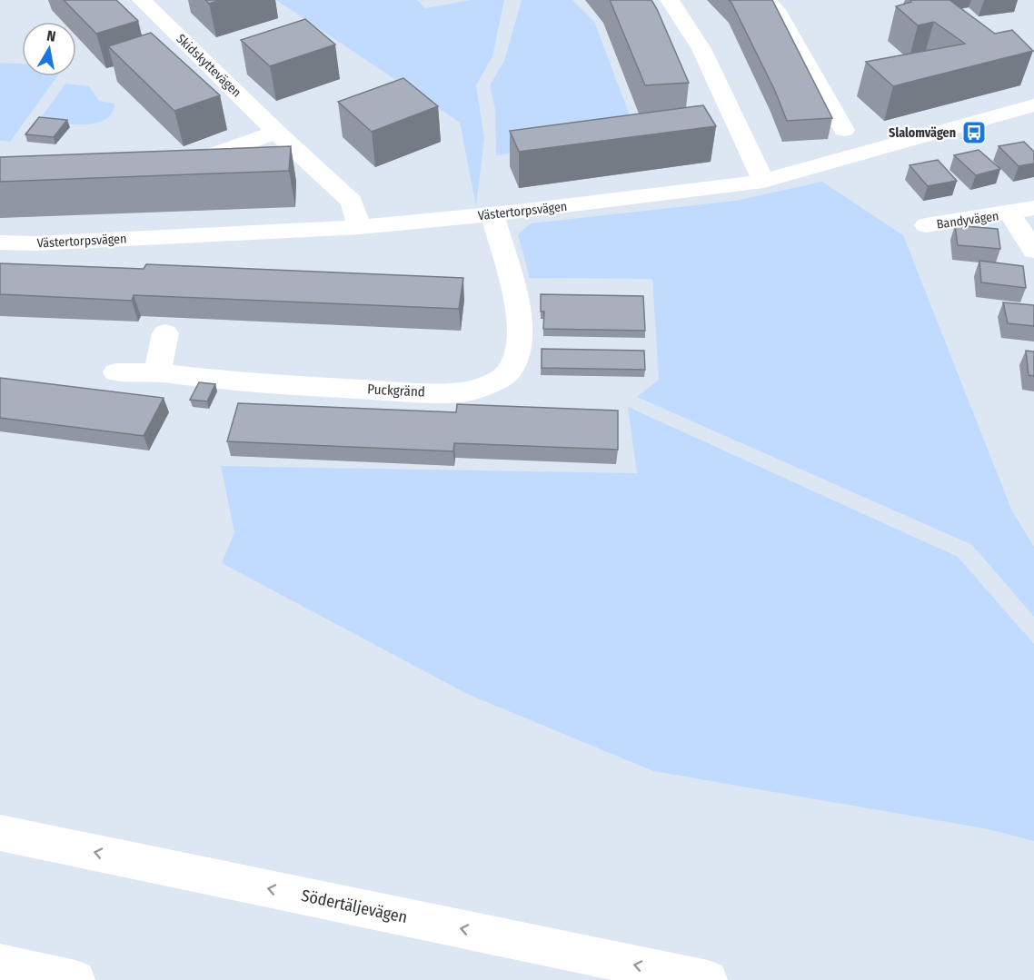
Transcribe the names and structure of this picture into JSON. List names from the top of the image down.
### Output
{
  "streets": {
    "main road": [
      "Skidskyttevägen",
      "Västertorpsvägen",
      "Bandyvägen",
      "Puckgränd",
      "Södertäljevägen"
    ]
  },
  "crossings": [
    ["Skidskyttevägen", "Västertorpsvägen"],
    ["Västertorpsvägen", "Puckgränd"]
  ],
  "one_way": ["Södertäljevägen"],
  "places": {
    "bus stop": ["Slalomvägen"]
  },
  "north": "top"
}
